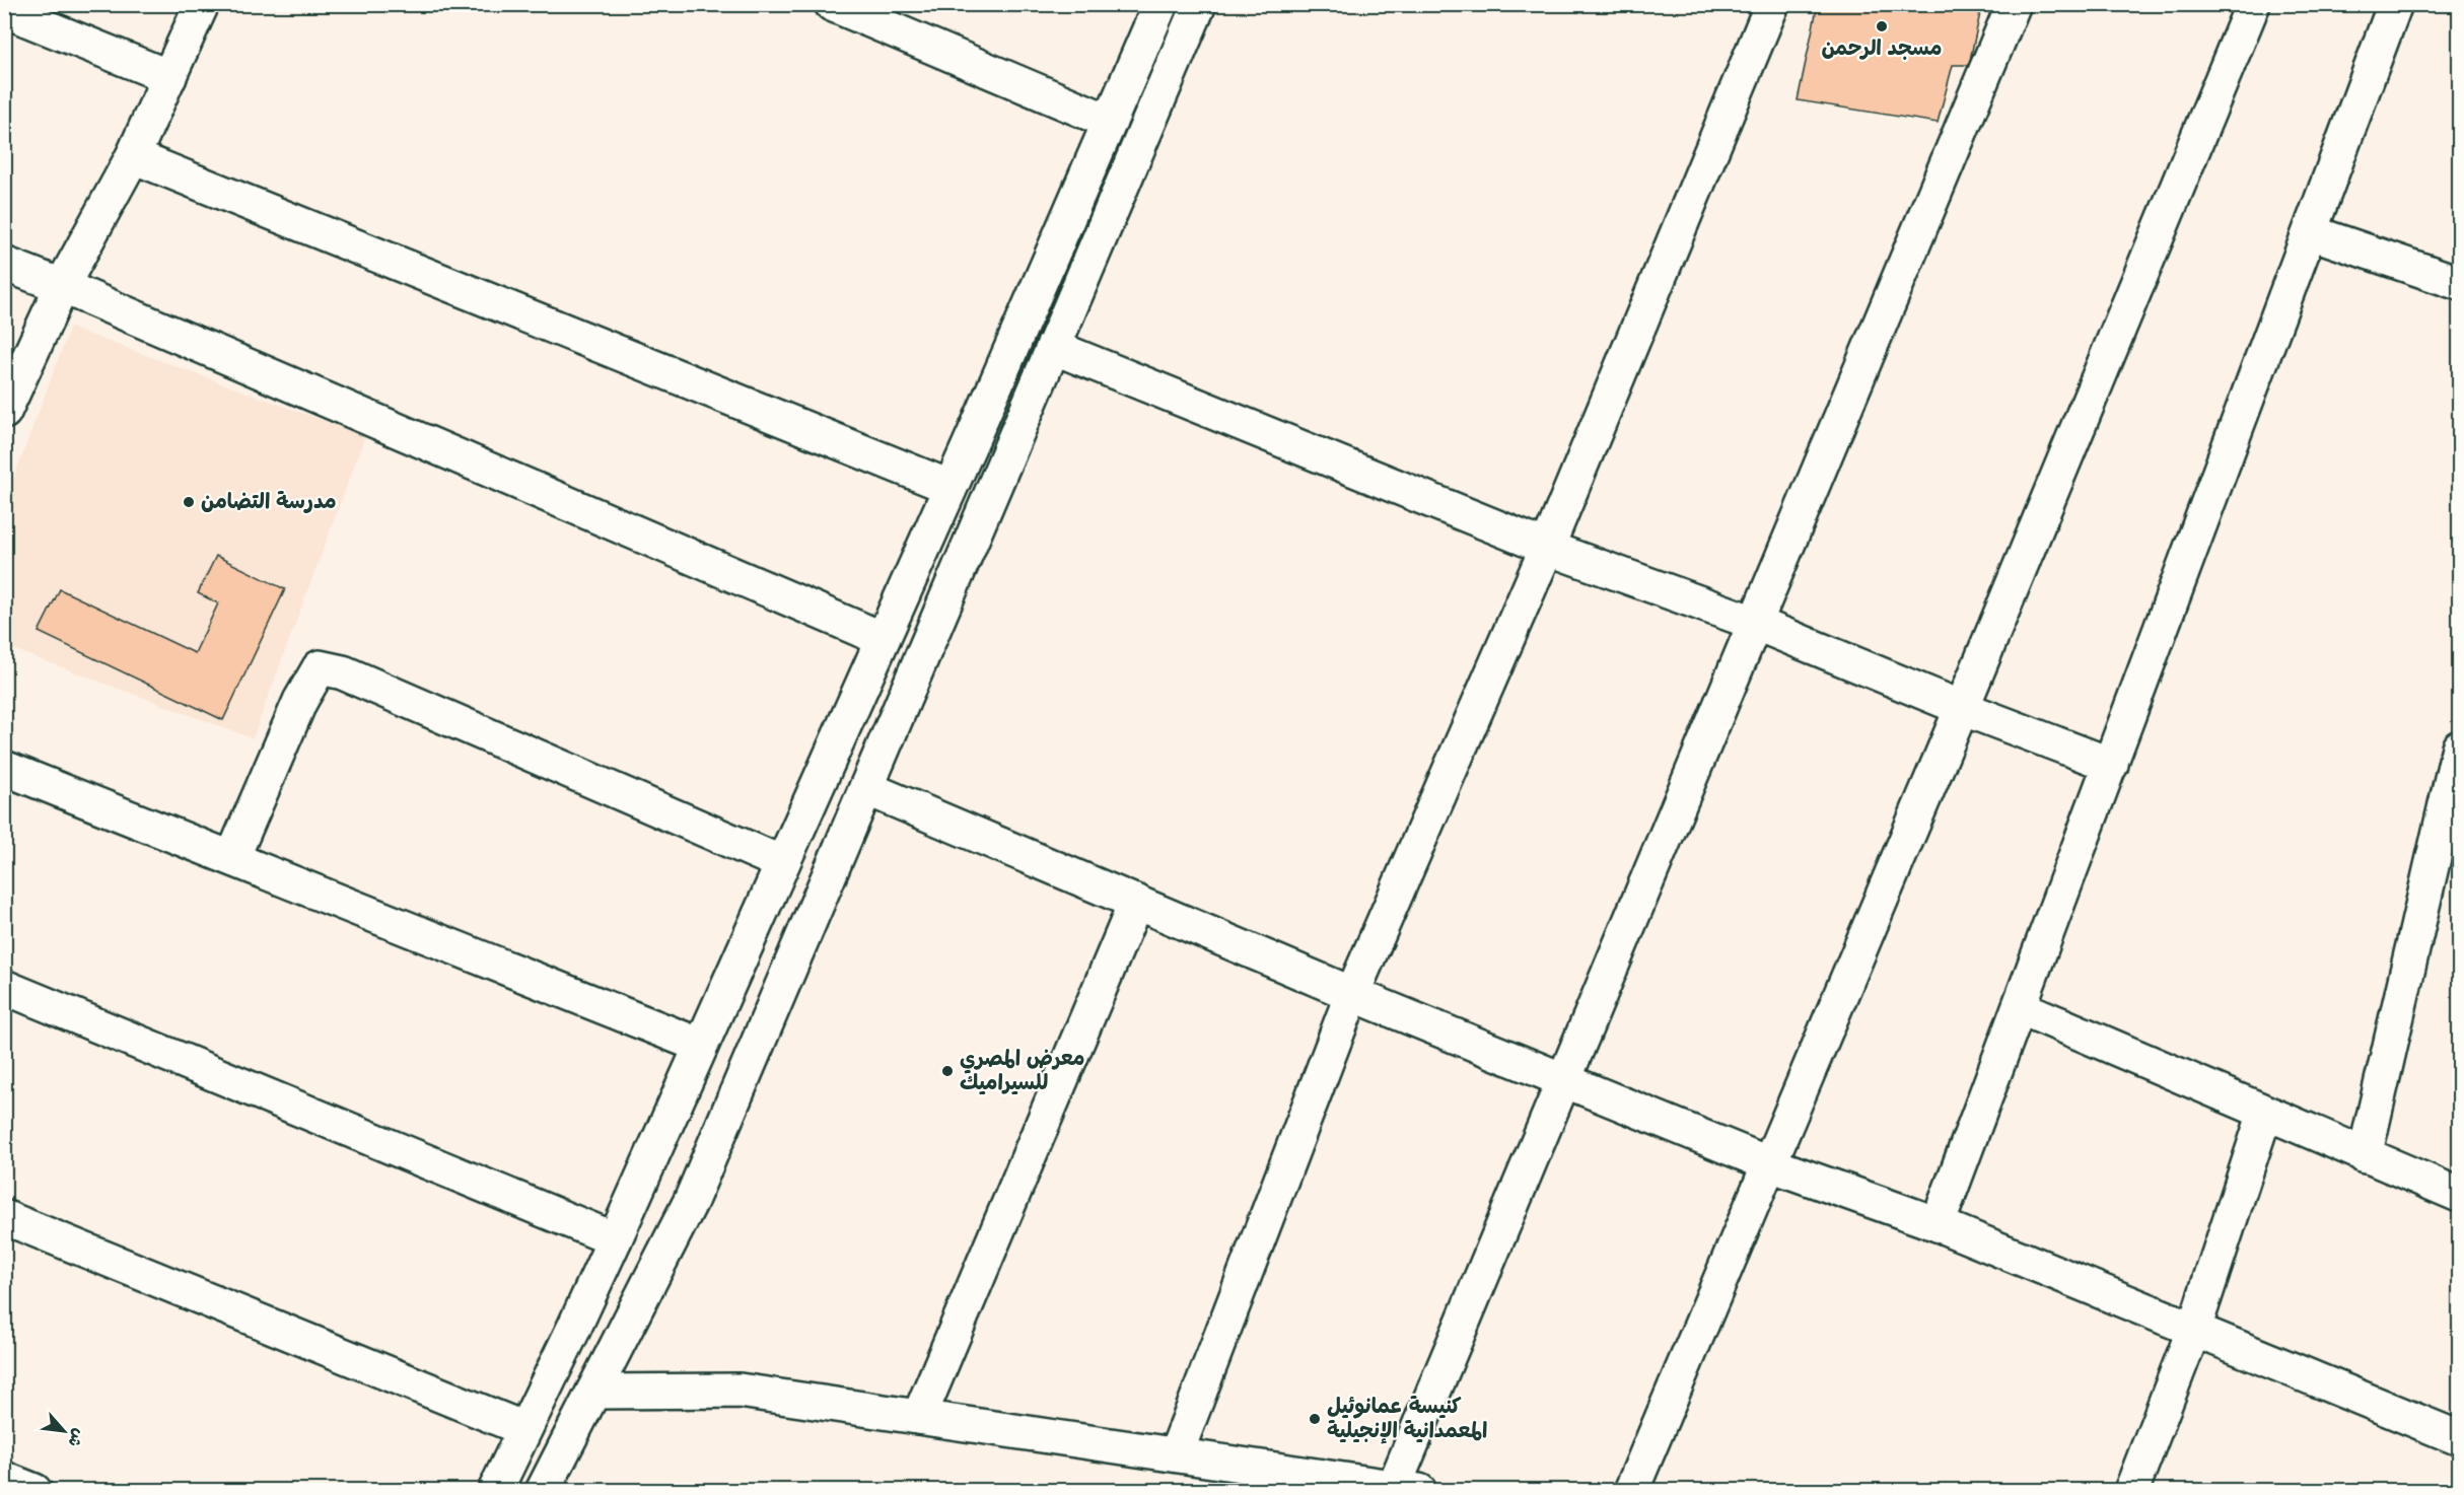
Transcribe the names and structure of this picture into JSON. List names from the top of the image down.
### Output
{
  "places": [
    "مسجد الرحمن",
    "مدرسة التضامن",
    "معرض المصري للسيراميك",
    "كنيسة عمانوئيل المعمدانية الإنجيلية"
  ],
  "north": "bottom right"
}
